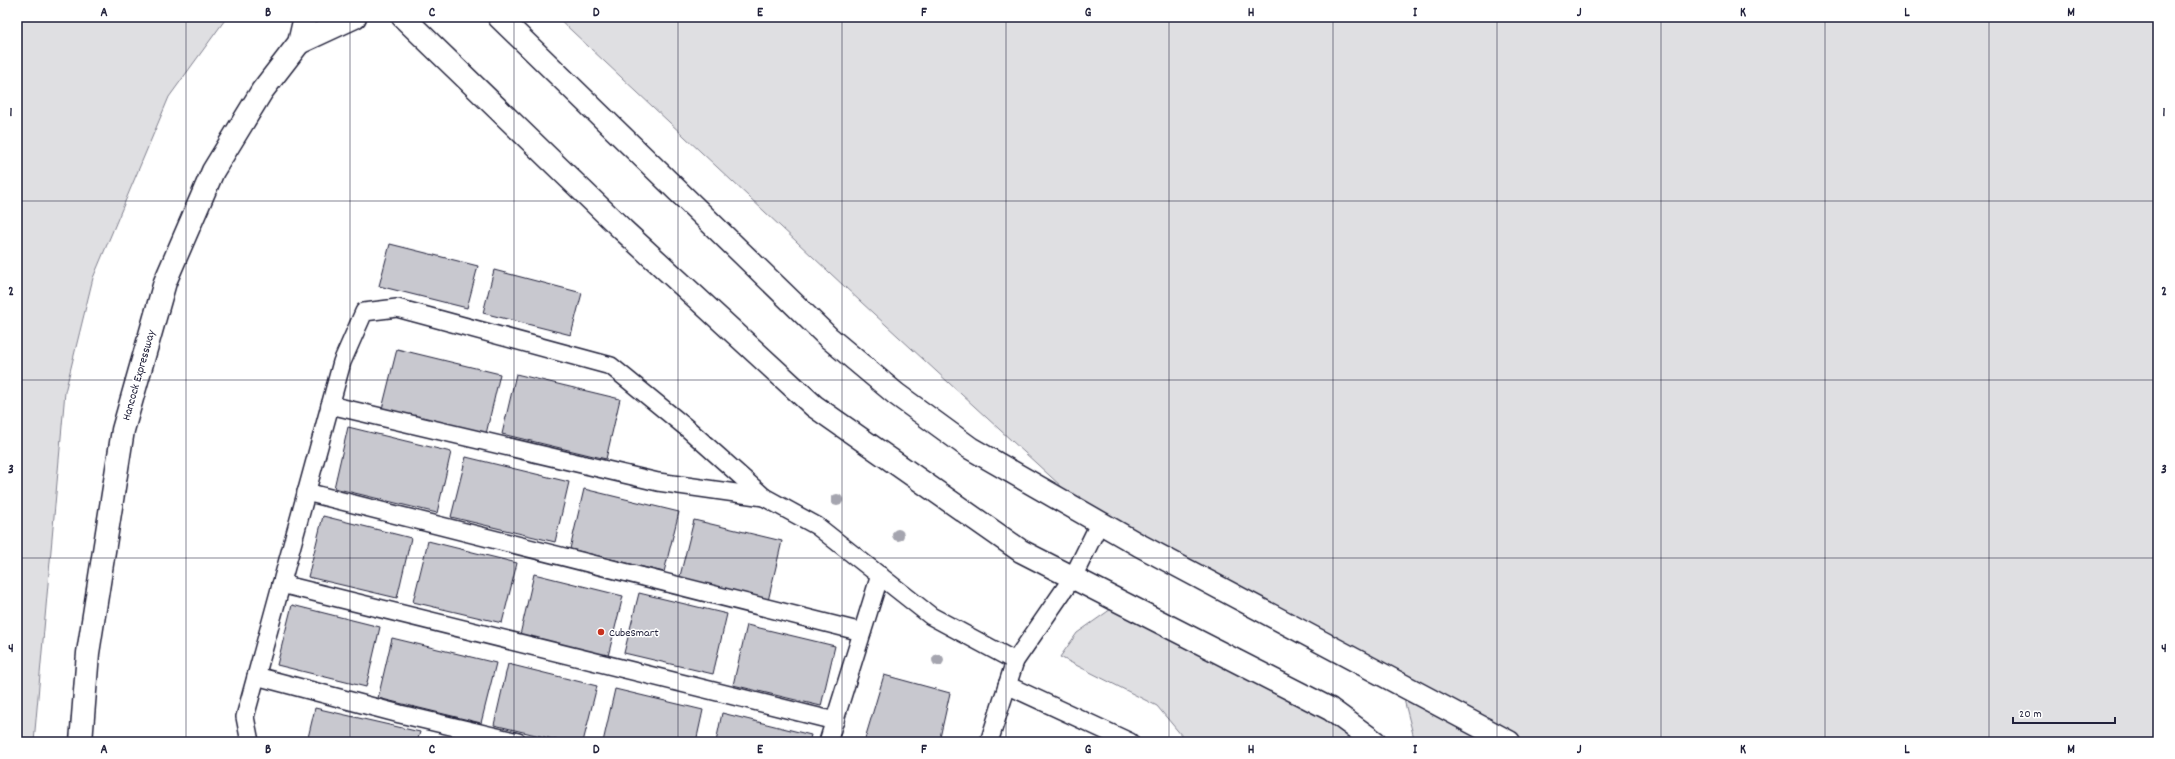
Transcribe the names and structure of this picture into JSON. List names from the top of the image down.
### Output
{
  "streets": {
    "main road": ["Hancock Expressway"]
  },
  "places": ["CubeSmart"],
  "scale_bar": "20 m",
  "grid": {
    "columns": [
      "A",
      "B",
      "C",
      "D",
      "E",
      "F",
      "G",
      "H",
      "I",
      "J",
      "K",
      "L",
      "M"
    ],
    "rows": [
      "1",
      "2",
      "3",
      "4"
    ]
  }
}
